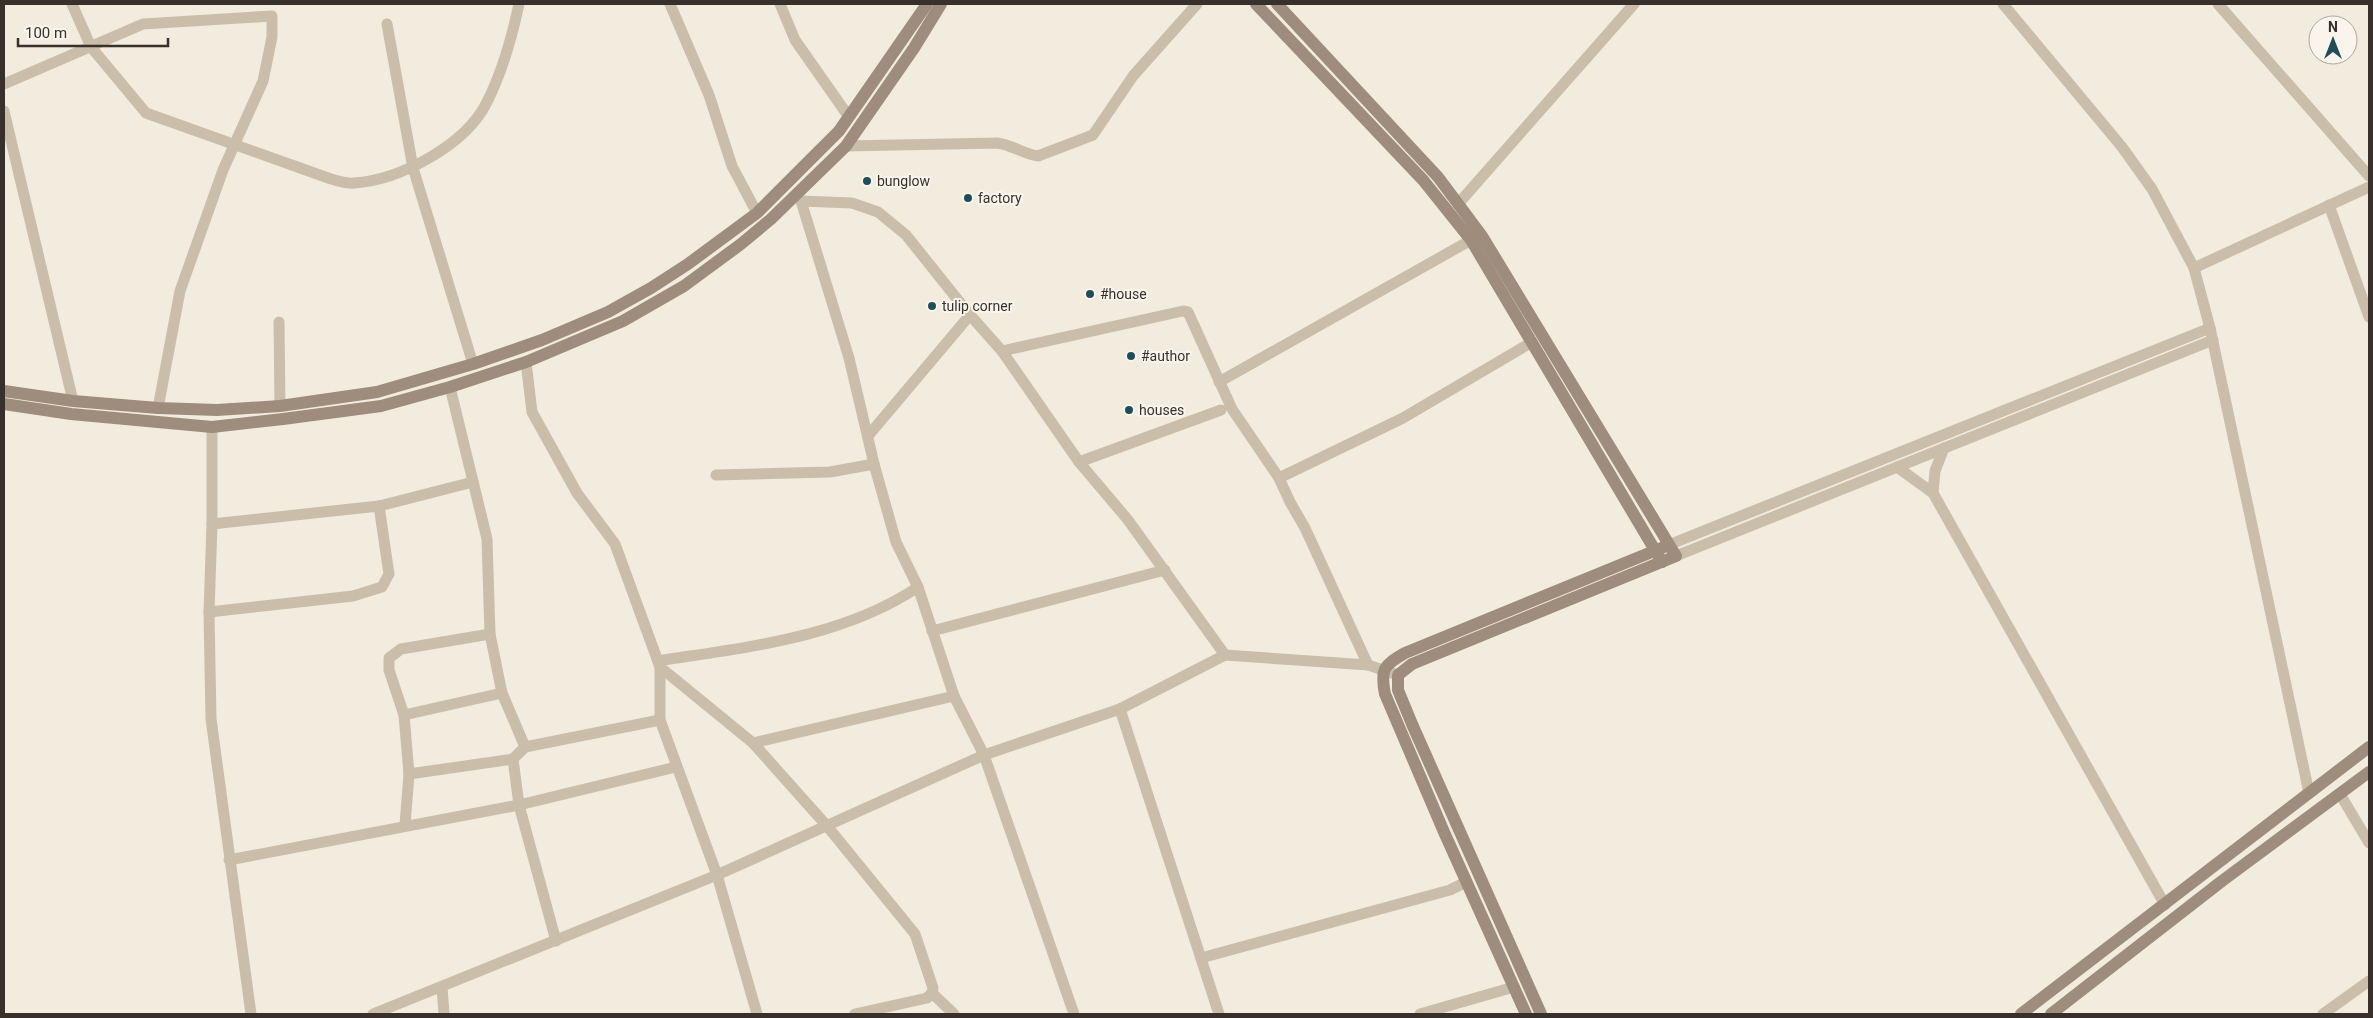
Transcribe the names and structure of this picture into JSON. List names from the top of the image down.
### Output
{
  "places": [
    "bunglow",
    "factory",
    "#house",
    "tulip corner",
    "#author",
    "houses"
  ],
  "scale_bar": "100 m",
  "north": "top"
}
